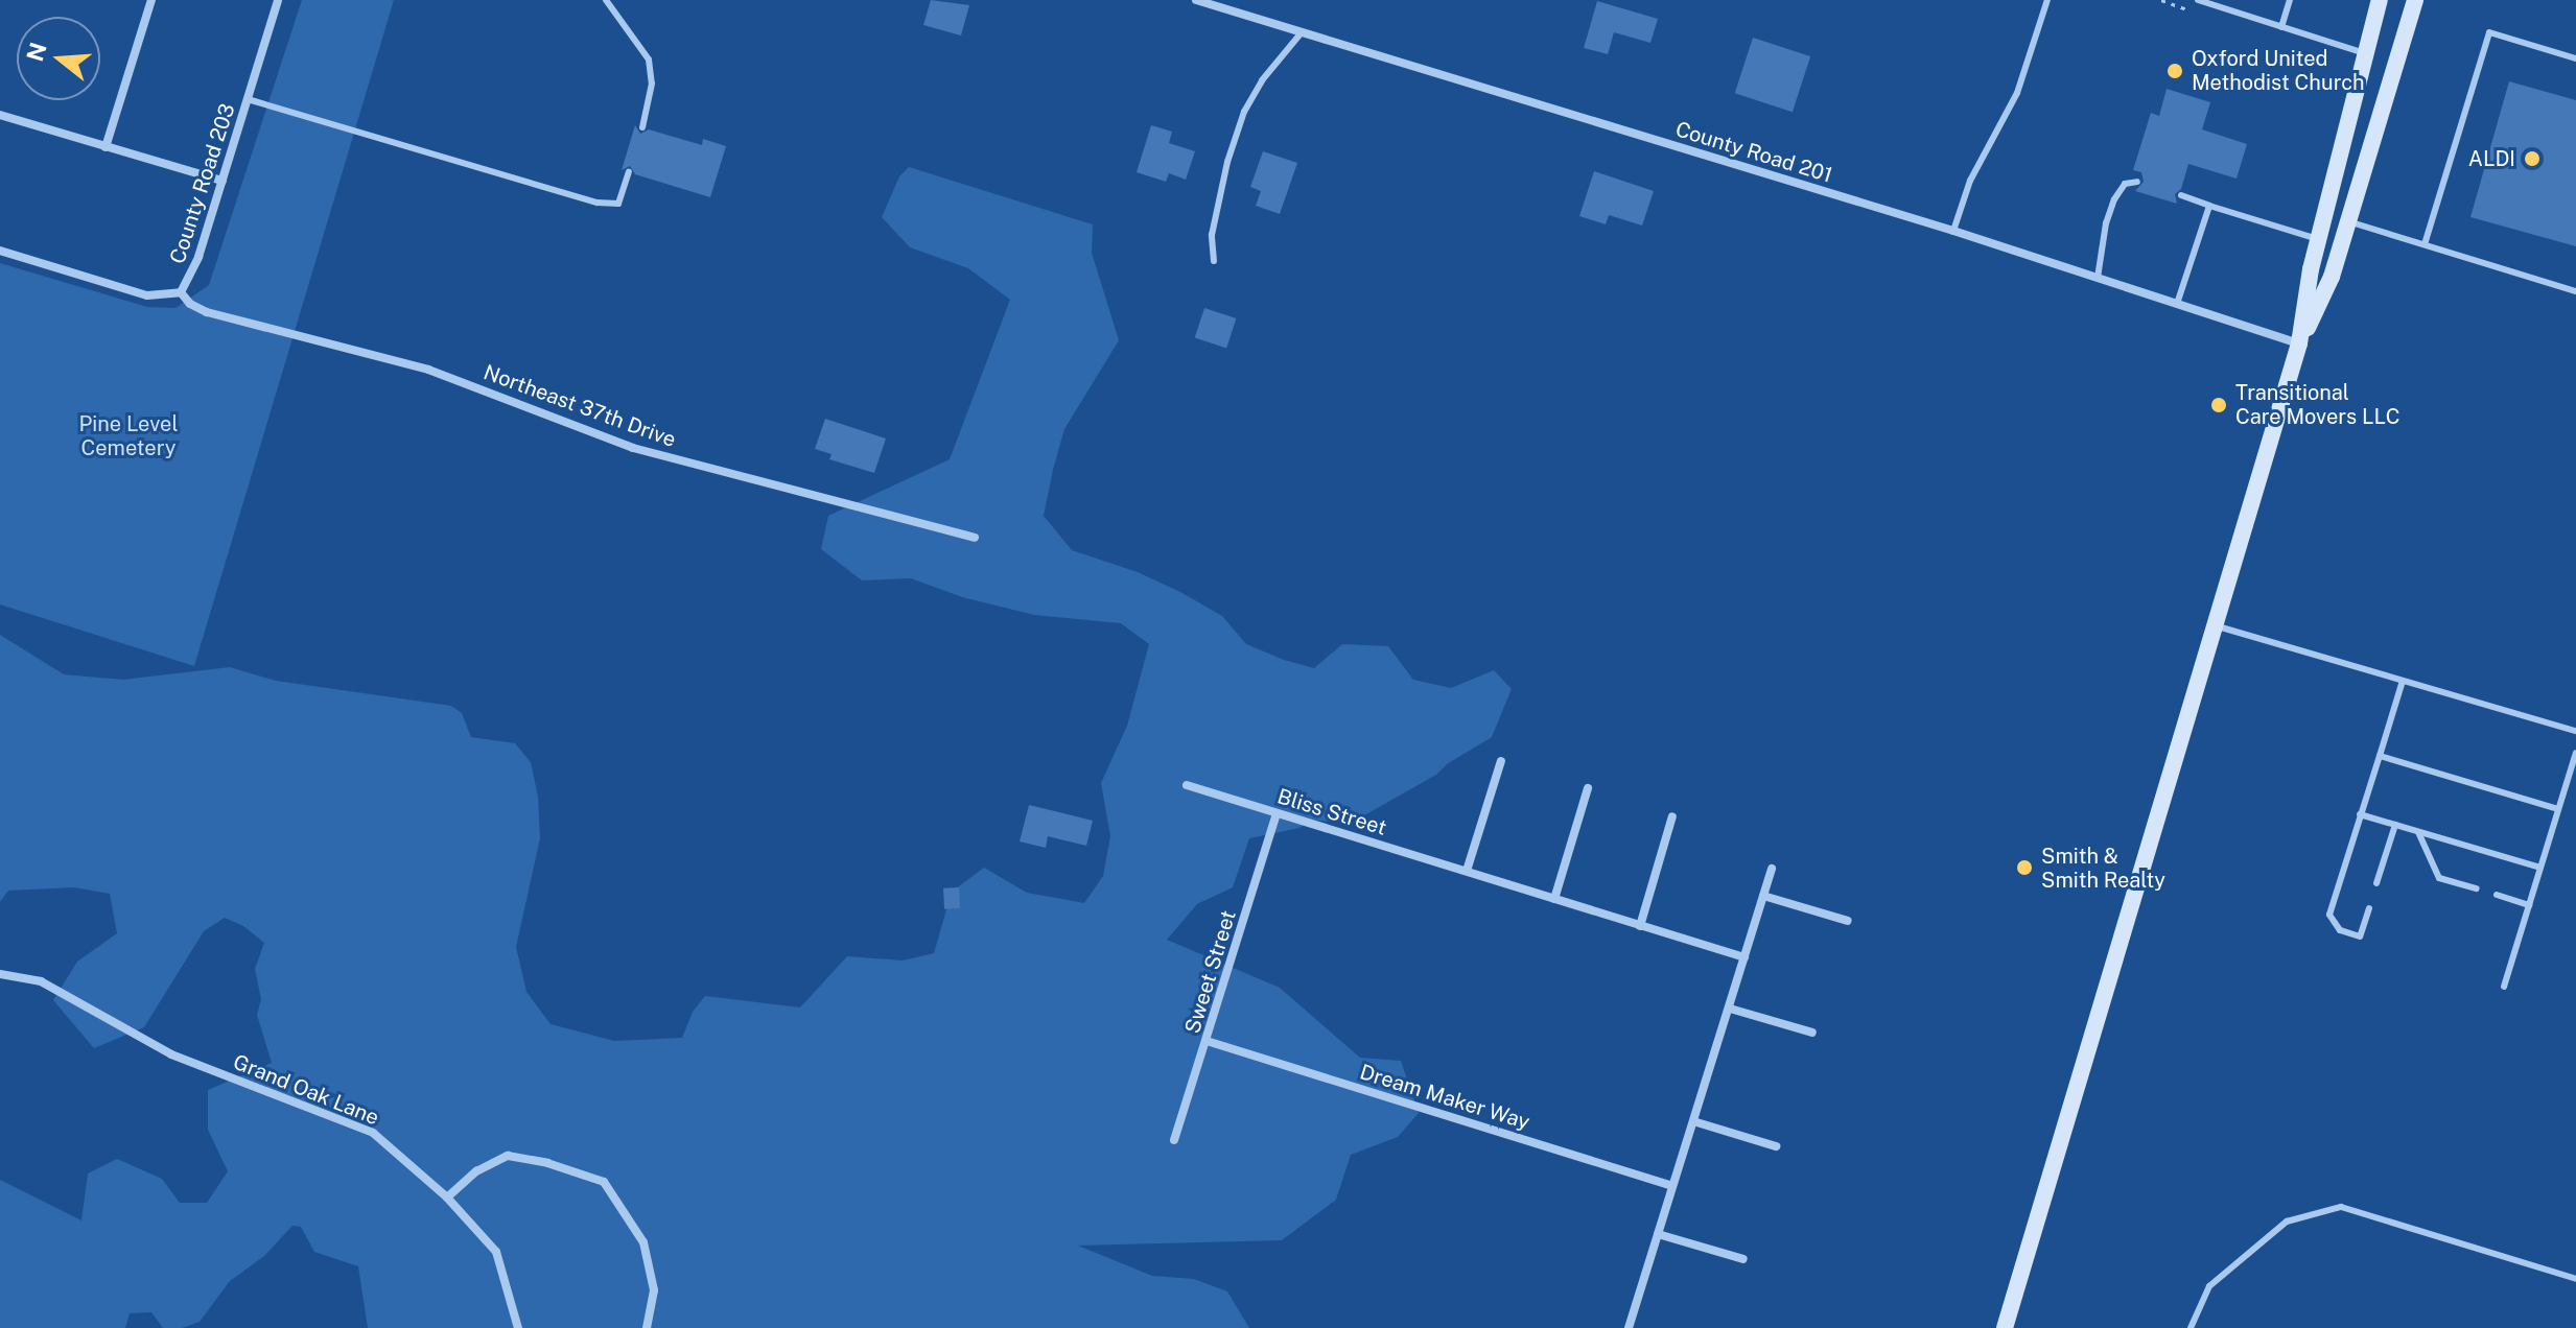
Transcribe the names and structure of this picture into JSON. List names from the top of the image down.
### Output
{
  "streets": {
    "street": [
      "County Road 201",
      "County Road 203",
      "Northeast 37th Drive",
      "Bliss Street",
      "Sweet Street",
      "Grand Oak Lane",
      "Dream Maker Way"
    ]
  },
  "crossings": [
    ["County Road 203", "Northeast 37th Drive"],
    ["Bliss Street", "Sweet Street"],
    ["Sweet Street", "Dream Maker Way"]
  ],
  "parks": ["Pine Level Cemetery"],
  "places": [
    "Oxford United Methodist Church",
    "ALDI",
    "Transitional Care Movers LLC",
    "Smith & Smith Realty"
  ],
  "north": "left"
}
